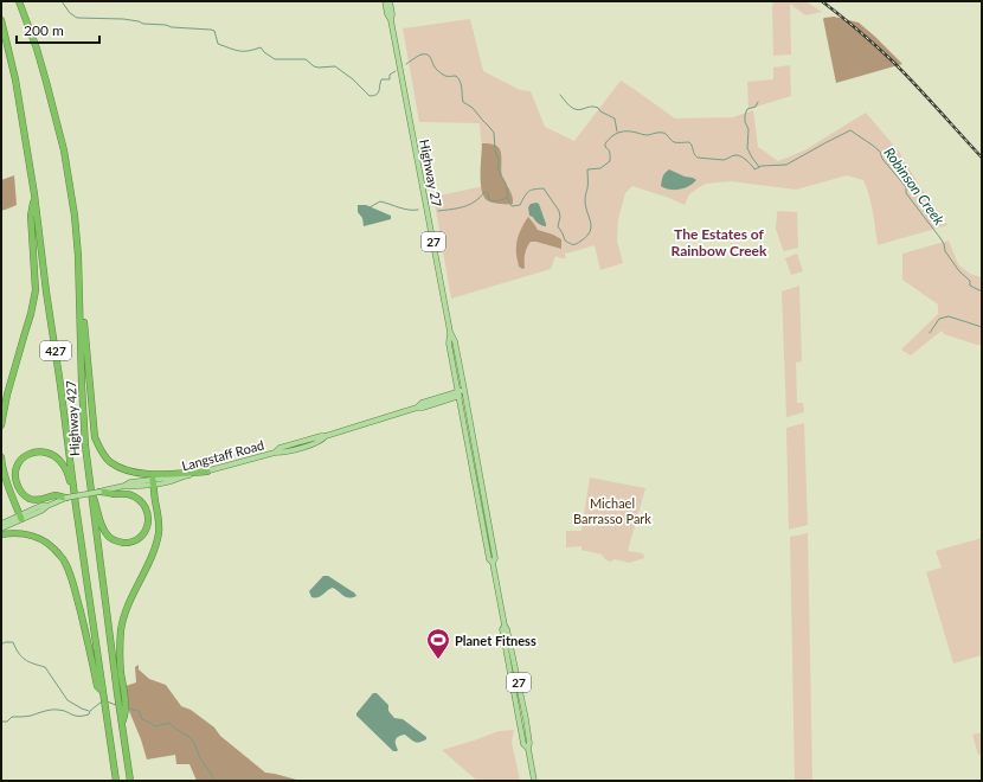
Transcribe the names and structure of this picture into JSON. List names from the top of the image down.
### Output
{
  "streets": {
    "highway": ["427", "Highway 427"],
    "main road": ["Highway 27", "27", "Langstaff Road"]
  },
  "crossings": [
    ["Highway 27", "Langstaff Road"]
  ],
  "districts": ["The Estates of Rainbow Creek"],
  "water": ["Robinson Creek"],
  "parks": ["Michael Barrasso Park"],
  "places": {
    "sports": ["Planet Fitness"]
  },
  "scale_bar": "200 m"
}
